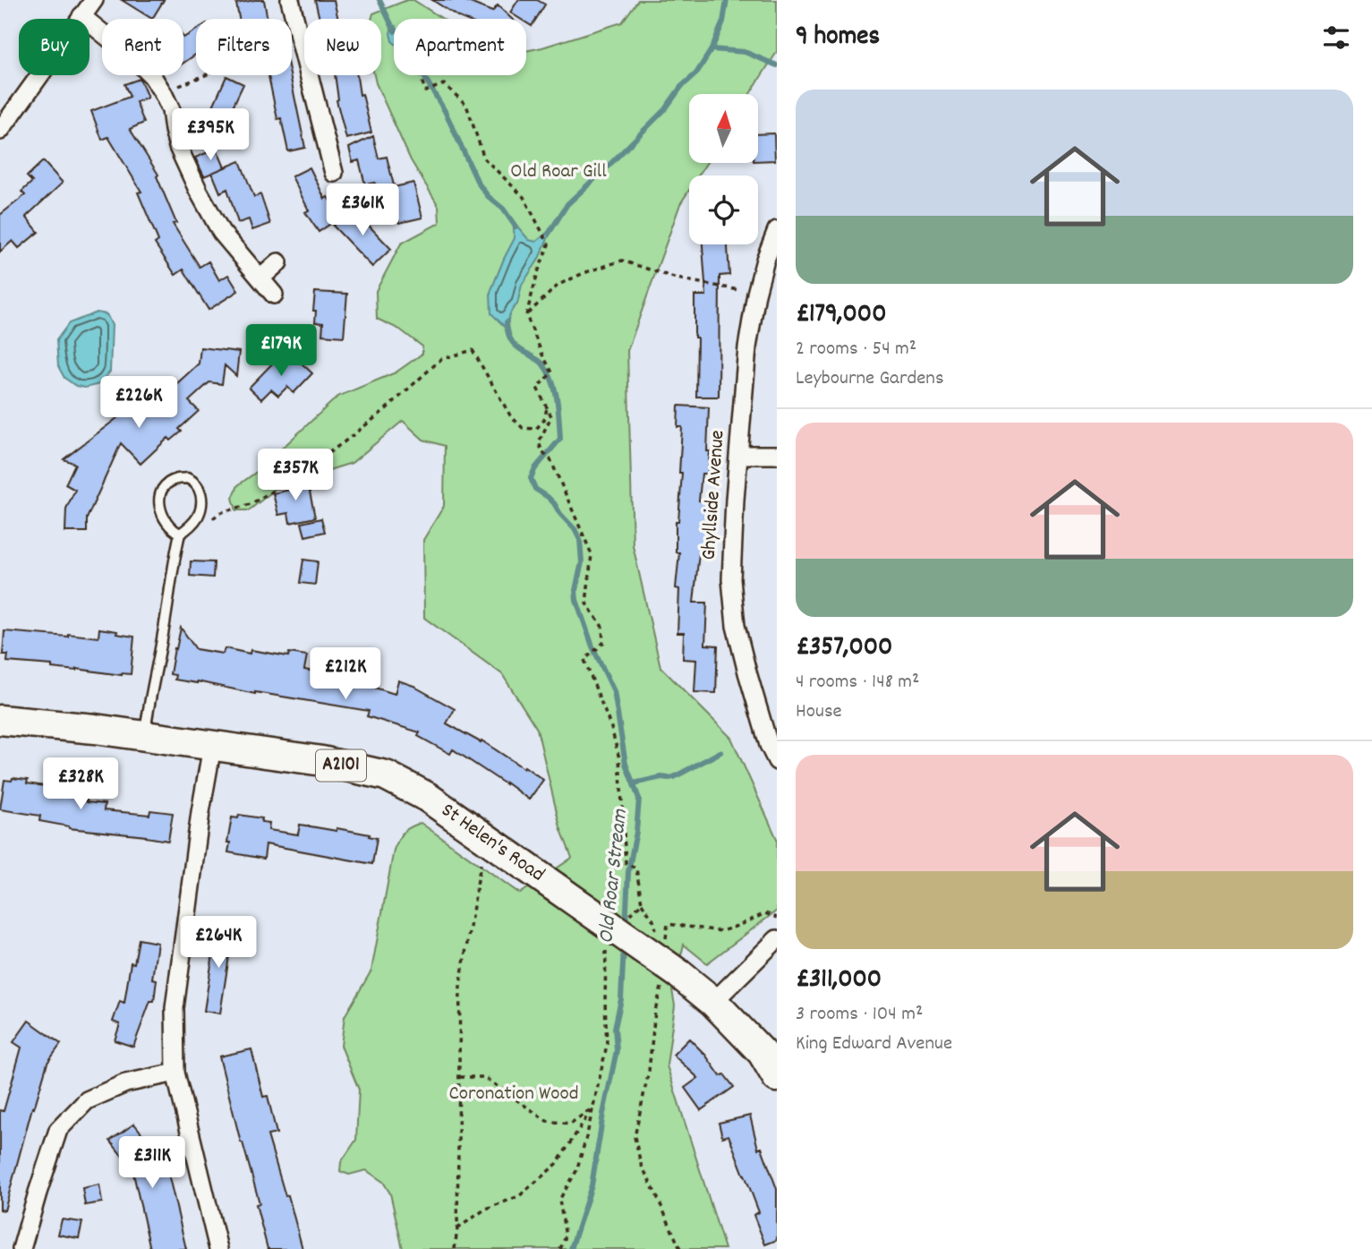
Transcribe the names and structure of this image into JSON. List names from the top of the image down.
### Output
{
  "streets": {
    "main road": ["A2101", "St Helen's Road"],
    "street": ["Ghyllside Avenue"]
  },
  "water": ["Old Roar Stream"],
  "parks": ["Old Roar Gill", "Coronation Wood"],
  "north": "top",
  "page": {
    "heading": "9 homes",
    "chip": [
      "Buy",
      "Rent",
      "Filters",
      "New",
      "Apartment"
    ],
    "list": [
      {
        "name": "£179,000",
        "note": "2 rooms · 54 m² · Leybourne Gardens"
      },
      {
        "name": "£357,000",
        "note": "4 rooms · 148 m² · House"
      },
      {
        "name": "£311,000",
        "note": "3 rooms · 104 m² · King Edward Avenue"
      }
    ],
    "price": [
      "£395K",
      "£361K",
      "£179K",
      "£226K",
      "£357K",
      "£212K",
      "£328K",
      "£264K",
      "£311K"
    ]
  }
}
